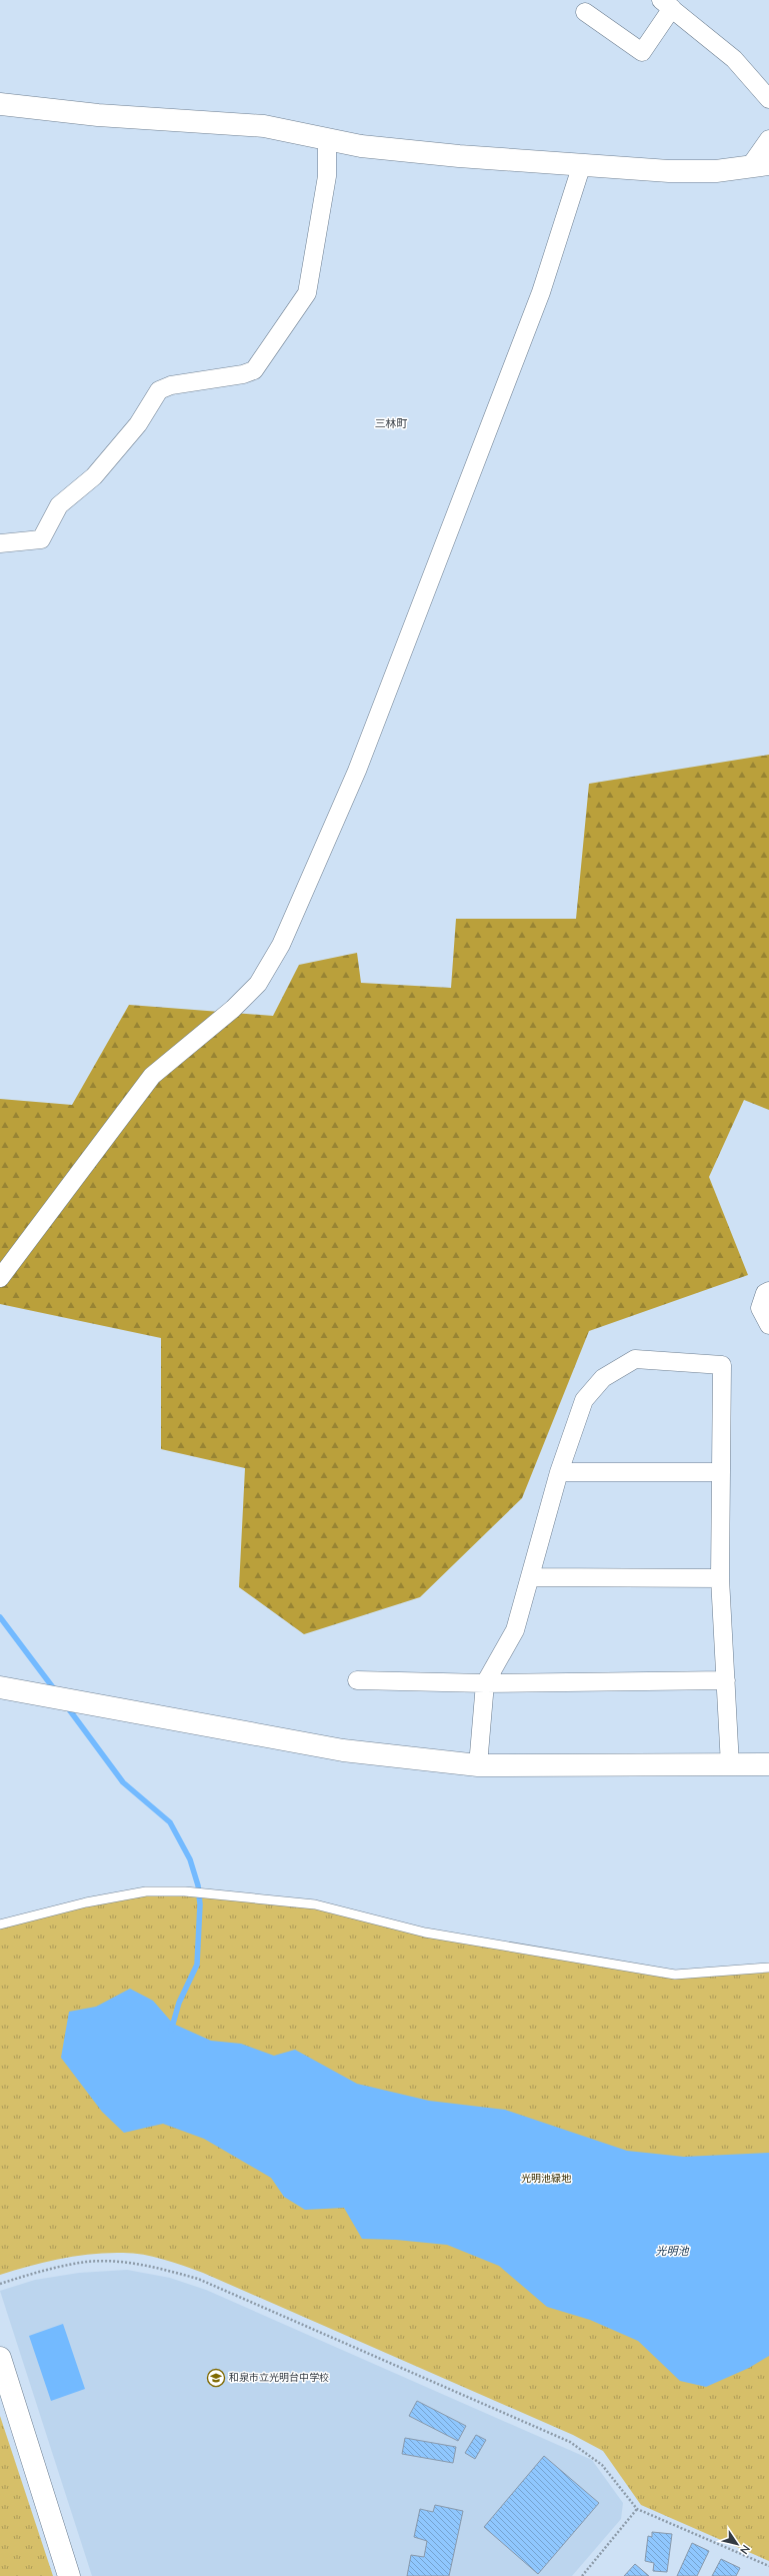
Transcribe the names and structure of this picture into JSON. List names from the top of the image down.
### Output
{
  "districts": ["三林町"],
  "water": ["光明池"],
  "parks": ["光明池緑地"],
  "places": {
    "school or university": ["和泉市立光明台中学校"]
  },
  "north": "bottom right"
}
